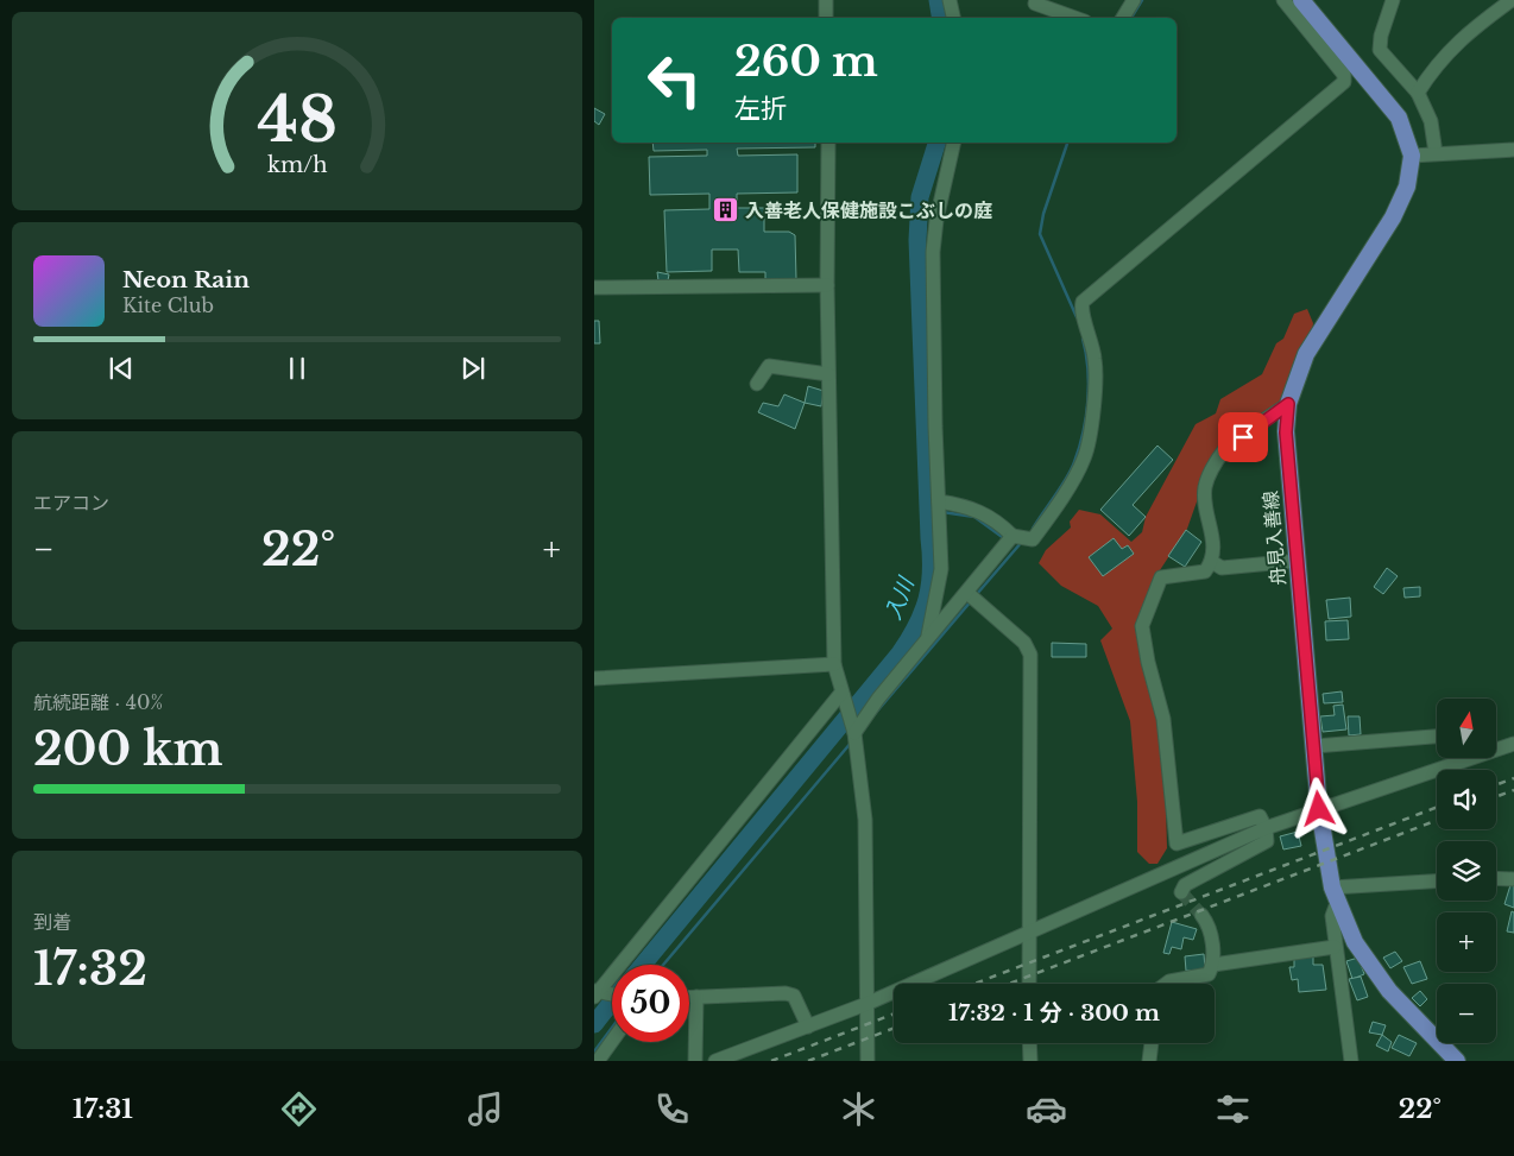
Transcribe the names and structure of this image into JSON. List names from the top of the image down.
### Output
{
  "streets": {
    "main road": ["舟見入善線"]
  },
  "water": ["入川"],
  "places": {
    "building": ["入善老人保健施設こぶしの庭"]
  },
  "north": "top",
  "page": {
    "turn": ["260 m", "左折"],
    "song": ["Neon Rain", "Kite Club"],
    "tile": [
      "エアコン",
      ["航続距離 · 40%", "200 km"],
      ["到着", "17:32"]
    ],
    "heat": ["−", "22°", "+"],
    "map_buttons": ["+", "−"],
    "limit": "50",
    "trip": "17:32 · 1 分 · 300 m",
    "tabs": ["17:31", "22°"],
    "gauge": ["48", "km/h"]
  }
}
